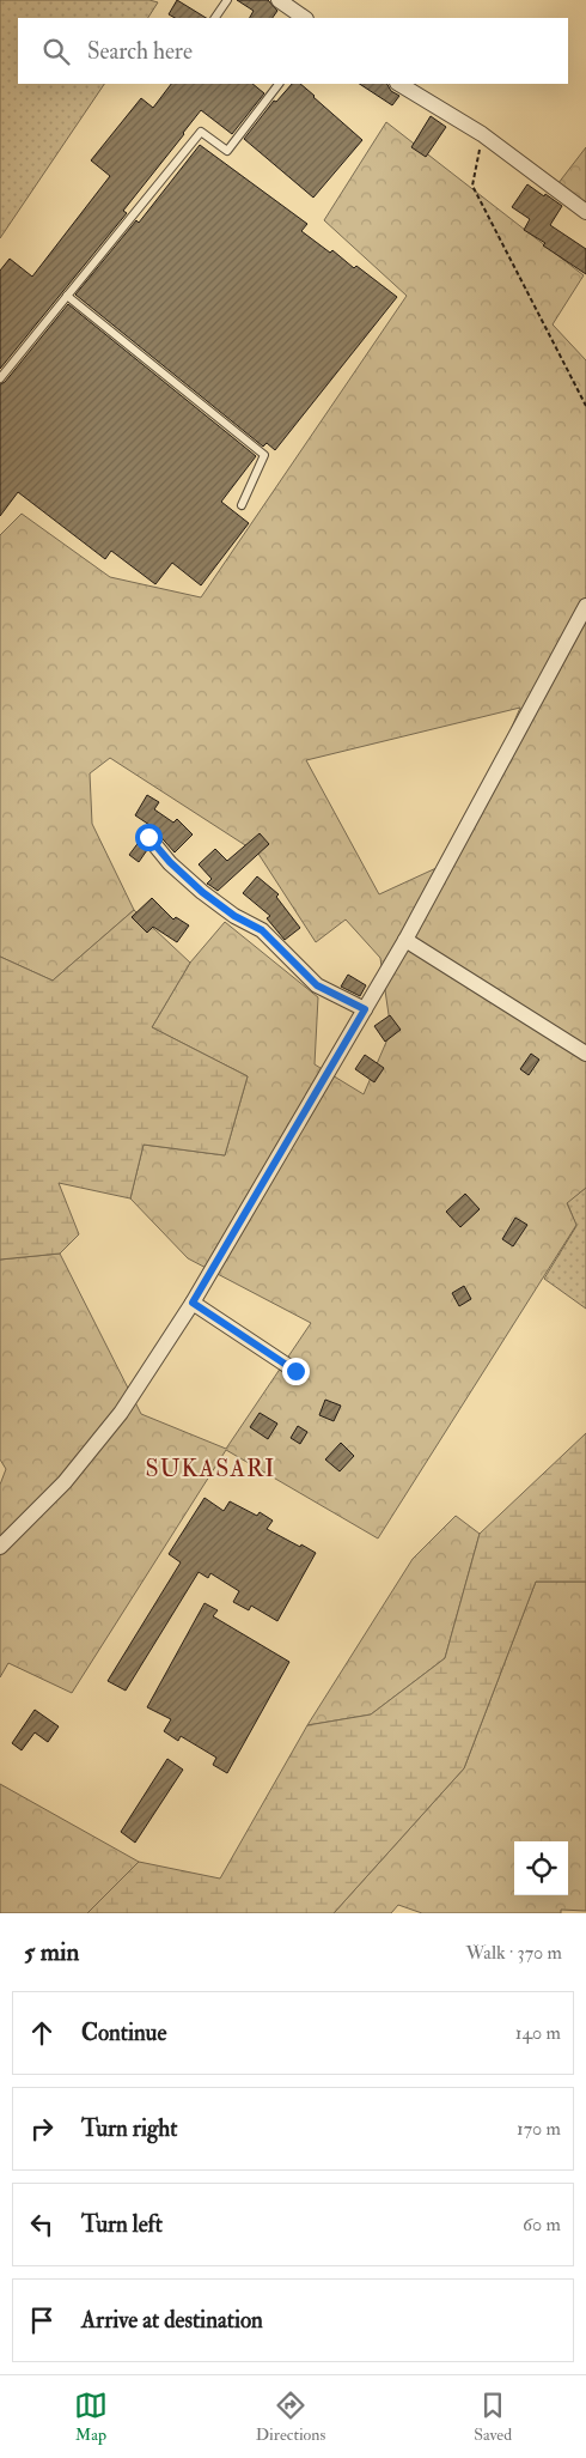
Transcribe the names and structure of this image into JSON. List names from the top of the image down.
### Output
{
  "districts": ["SUKASARI"],
  "page": {
    "search": "Search here",
    "heading": ["5 min", "Walk · 370 m"],
    "list": [
      ["Continue", "140 m"],
      ["Turn right", "170 m"],
      ["Turn left", "60 m"],
      "Arrive at destination"
    ],
    "nav": ["Map", "Directions", "Saved"]
  }
}
